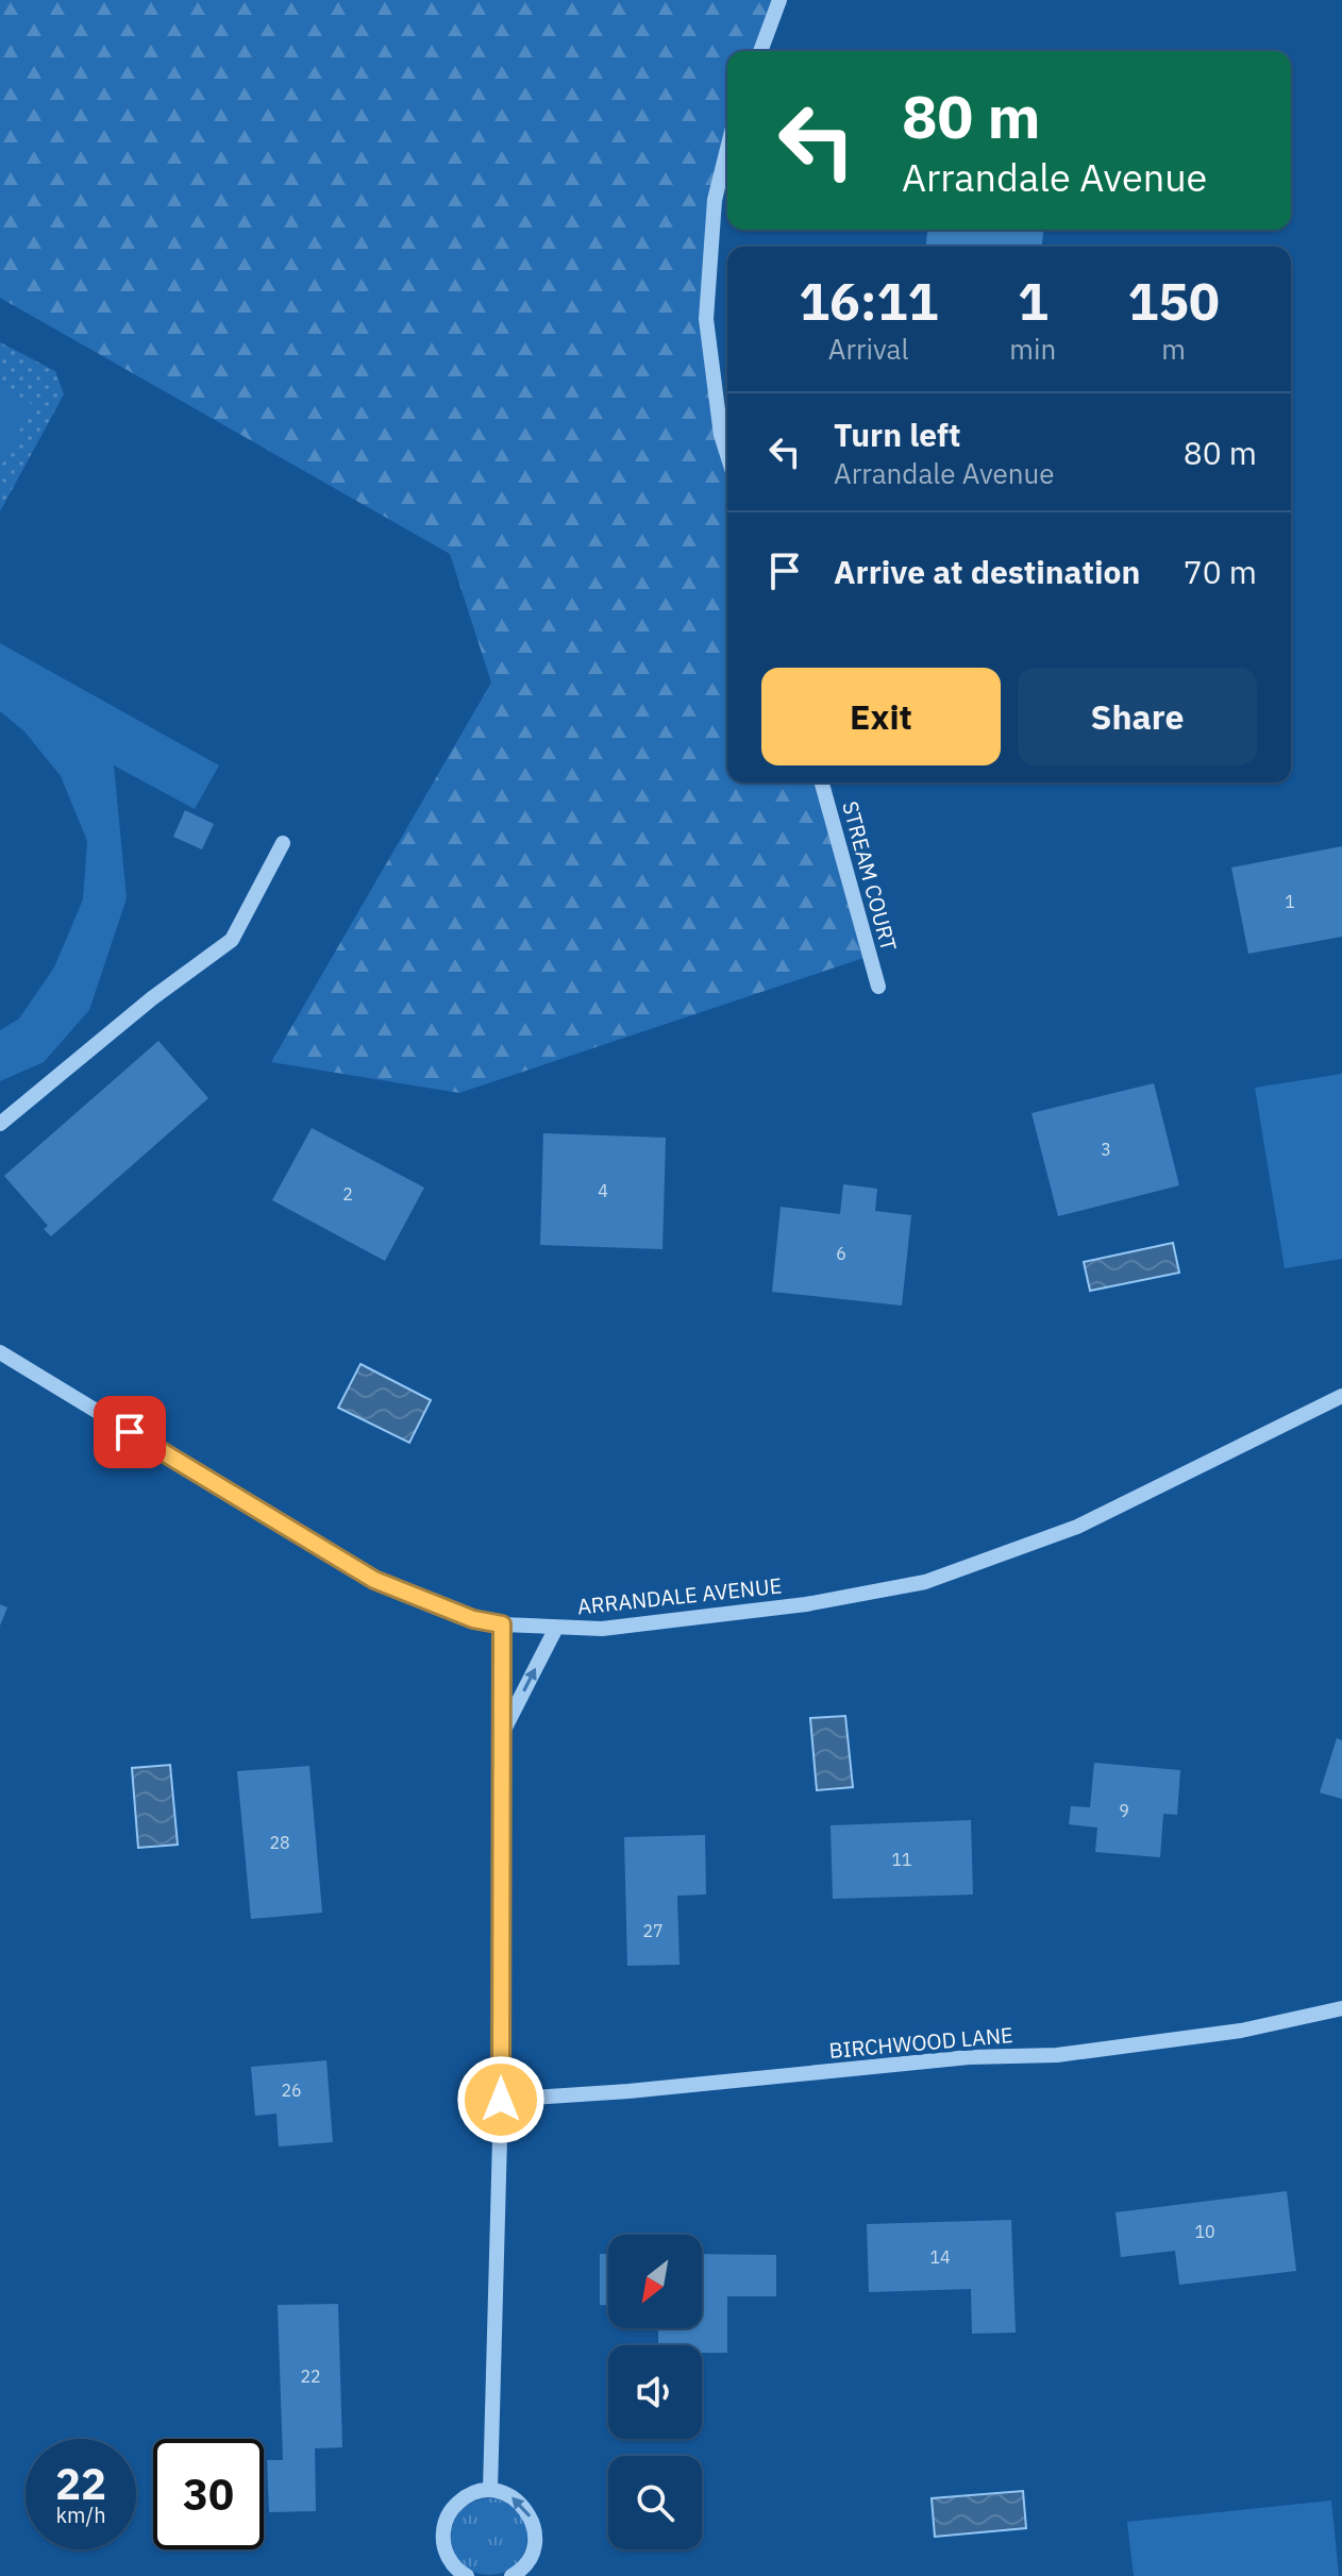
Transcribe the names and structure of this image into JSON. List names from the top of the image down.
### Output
{
  "streets": {
    "street": ["STREAM COURT", "ARRANDALE AVENUE", "BIRCHWOOD LANE"]
  },
  "house_numbers": [
    "1",
    "3",
    "4",
    "2",
    "6",
    "9",
    "28",
    "11",
    "27",
    "26",
    "10",
    "14",
    "22"
  ],
  "north": "bottom left",
  "page": {
    "turn": ["80 m", "Arrandale Avenue"],
    "eta": [
      "16:11",
      "Arrival",
      "1",
      "min",
      "150",
      "m"
    ],
    "list": [
      {
        "name": "Turn left",
        "note": "Arrandale Avenue",
        "value": "80 m"
      },
      {
        "name": "Arrive at destination",
        "value": "70 m"
      }
    ],
    "buttons": ["Exit", "Share"],
    "speed": "22 km/h",
    "limit": "30"
  }
}
